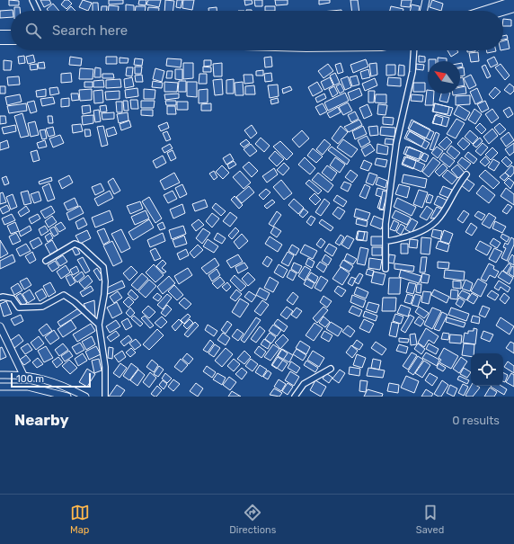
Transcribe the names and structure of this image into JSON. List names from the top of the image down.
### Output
{
  "scale_bar": "100 m",
  "north": "top left",
  "page": {
    "search": "Search here",
    "scale": "100 m",
    "heading": ["Nearby", "0 results"],
    "nav": ["Map", "Directions", "Saved"]
  }
}
